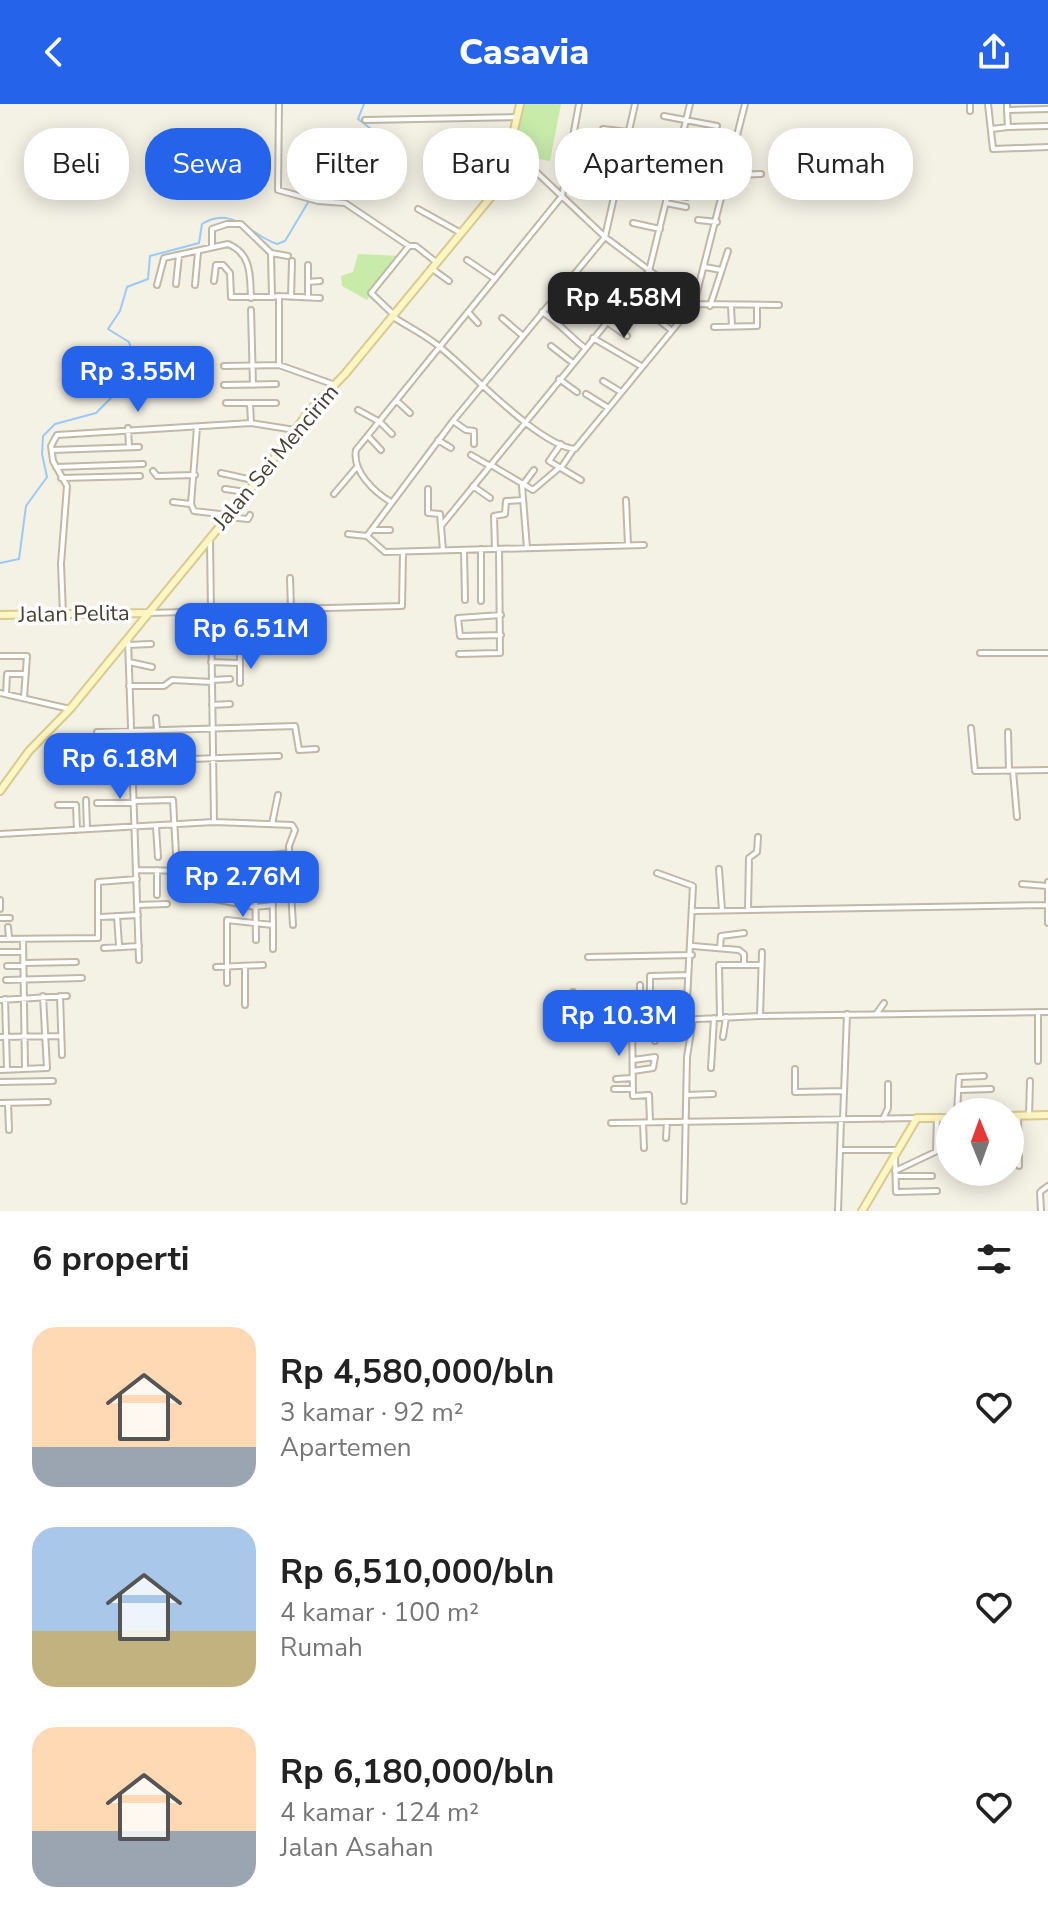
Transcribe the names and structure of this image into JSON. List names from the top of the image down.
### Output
{
  "streets": {
    "street": ["Jalan Sei Mencirim", "Jalan Pelita"]
  },
  "crossings": [
    ["Jalan Sei Mencirim", "Jalan Pelita"]
  ],
  "north": "top",
  "page": {
    "header": "Casavia",
    "chip": [
      "Beli",
      "Sewa",
      "Filter",
      "Baru",
      "Apartemen",
      "Rumah"
    ],
    "price": [
      "Rp 4.58M",
      "Rp 3.55M",
      "Rp 6.51M",
      "Rp 6.18M",
      "Rp 2.76M",
      "Rp 10.3M"
    ],
    "heading": "6 properti",
    "list": [
      {
        "name": "Rp 4,580,000/bln",
        "note": "3 kamar · 92 m² · Apartemen"
      },
      {
        "name": "Rp 6,510,000/bln",
        "note": "4 kamar · 100 m² · Rumah"
      },
      {
        "name": "Rp 6,180,000/bln",
        "note": "4 kamar · 124 m² · Jalan Asahan"
      }
    ]
  }
}
